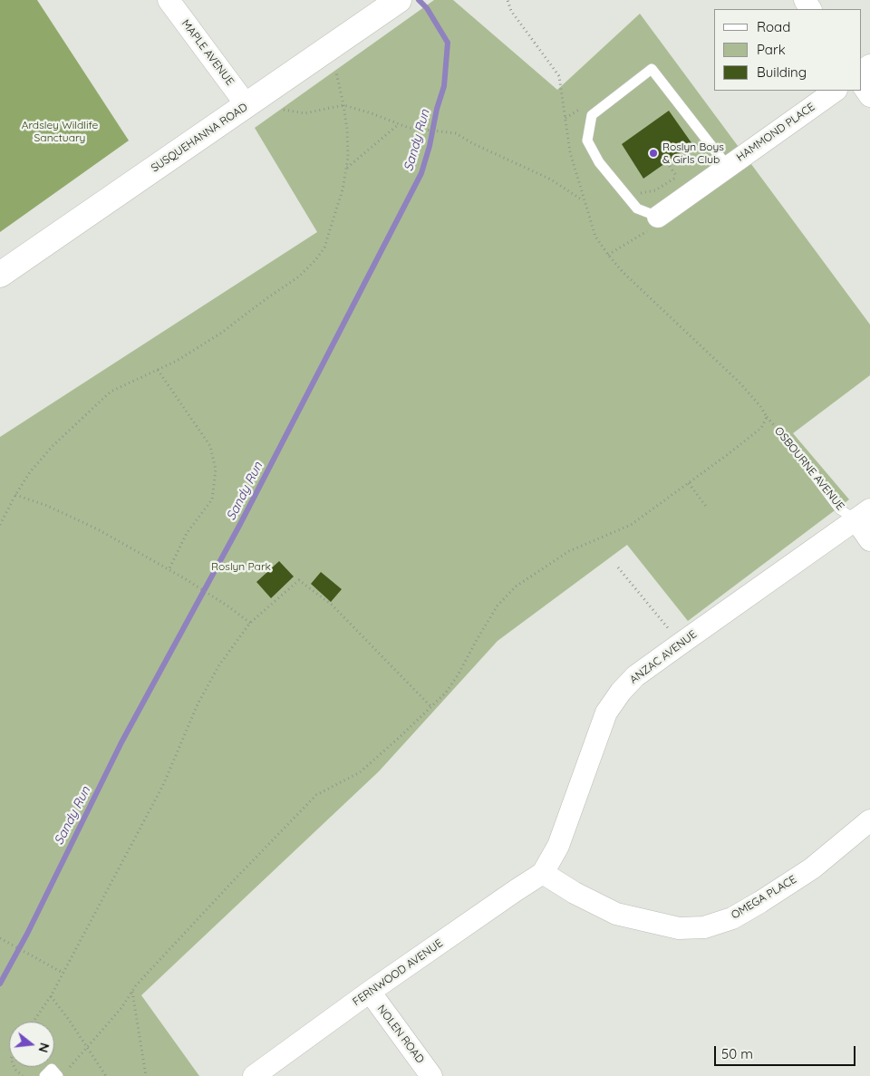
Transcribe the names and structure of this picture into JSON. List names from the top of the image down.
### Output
{
  "streets": {
    "main road": ["SUSQUEHANNA ROAD"],
    "street": [
      "MAPLE AVENUE",
      "HAMMOND PLACE",
      "OSBOURNE AVENUE",
      "ANZAC AVENUE",
      "OMEGA PLACE",
      "FERNWOOD AVENUE",
      "NOLEN ROAD"
    ]
  },
  "crossings": [
    ["MAPLE AVENUE", "SUSQUEHANNA ROAD"],
    ["OSBOURNE AVENUE", "ANZAC AVENUE"],
    ["ANZAC AVENUE", "OMEGA PLACE"],
    ["ANZAC AVENUE", "FERNWOOD AVENUE"],
    ["OMEGA PLACE", "FERNWOOD AVENUE"],
    ["FERNWOOD AVENUE", "NOLEN ROAD"]
  ],
  "water": ["Sandy Run"],
  "parks": ["Ardsley Wildlife Sanctuary", "Roslyn Park"],
  "places": ["Roslyn Boys & Girls Club"],
  "legend": ["Road", "Park", "Building"],
  "scale_bar": "50 m",
  "north": "right"
}
